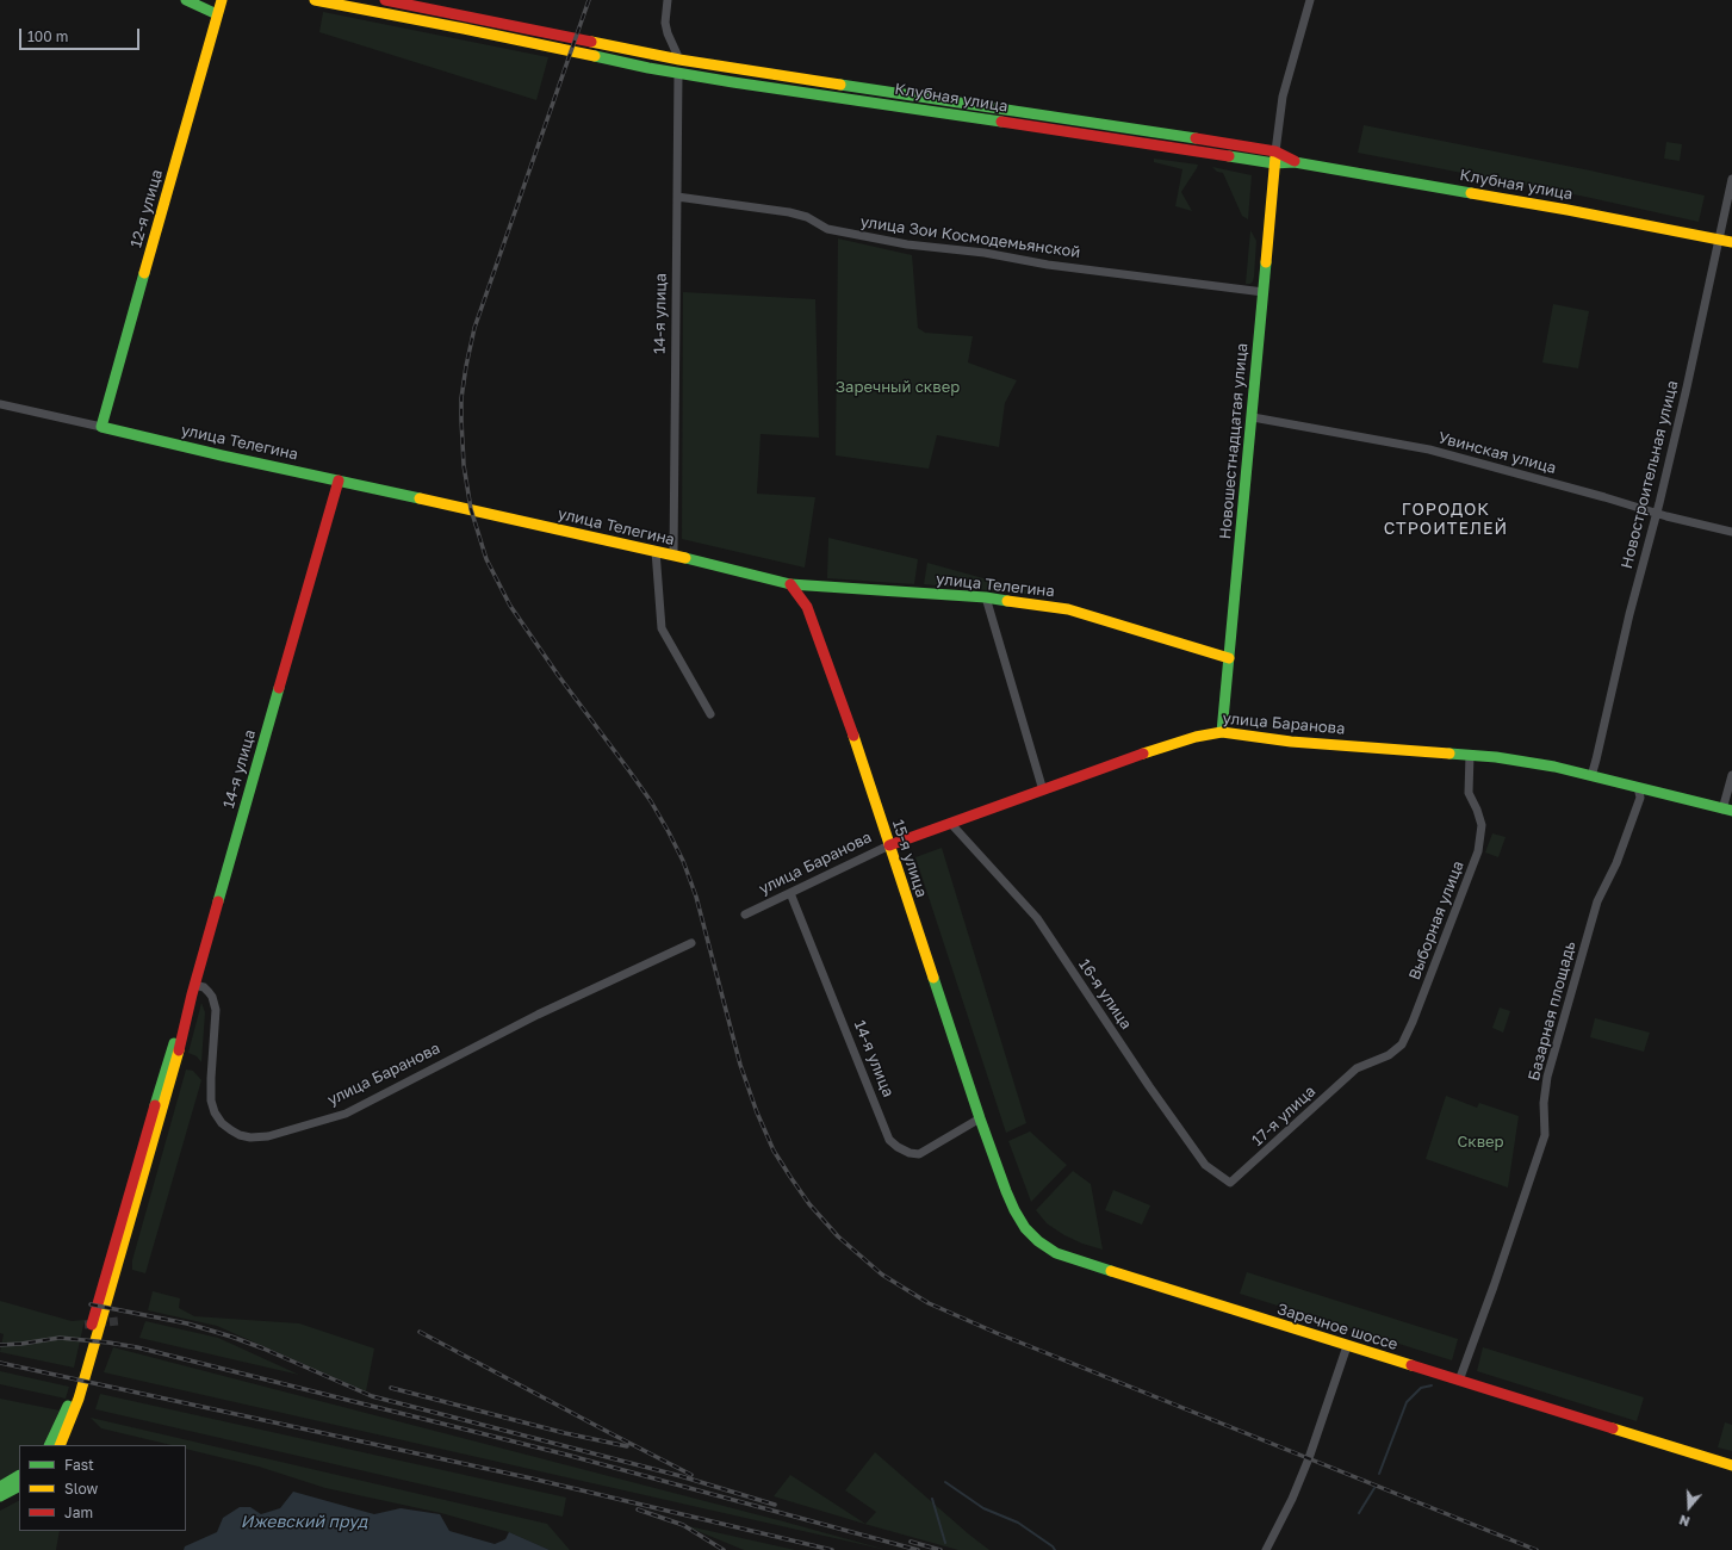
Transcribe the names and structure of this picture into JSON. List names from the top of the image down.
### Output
{
  "streets": {
    "main road": [
      "Клубная улица",
      "12-я улица",
      "14-я улица",
      "Новошестнадцатая улица",
      "улица Телегина",
      "улица Баранова",
      "15-я улица",
      "Заречное шоссе"
    ],
    "street": [
      "улица Зои Космодемьянской",
      "Увинская улица",
      "Новостроительная улица",
      "Выборная улица",
      "16-я улица",
      "Базарная площадь",
      "17-я улица"
    ]
  },
  "crossings": [
    ["Клубная улица", "14-я улица"],
    ["Клубная улица", "Новошестнадцатая улица"],
    ["Клубная улица", "Новостроительная улица"],
    ["12-я улица", "улица Телегина"],
    ["улица Зои Космодемьянской", "14-я улица"],
    ["улица Зои Космодемьянской", "Новошестнадцатая улица"],
    ["14-я улица", "улица Телегина"],
    ["14-я улица", "улица Баранова"],
    ["14-я улица", "15-я улица"],
    ["Новошестнадцатая улица", "улица Телегина"],
    ["Новошестнадцатая улица", "Увинская улица"],
    ["Новошестнадцатая улица", "улица Баранова"],
    ["улица Телегина", "15-я улица"],
    ["Увинская улица", "Новостроительная улица"],
    ["Новостроительная улица", "улица Баранова"],
    ["улица Баранова", "15-я улица"],
    ["улица Баранова", "Выборная улица"],
    ["улица Баранова", "16-я улица"],
    ["улица Баранова", "Базарная площадь"],
    ["15-я улица", "Заречное шоссе"],
    ["Выборная улица", "17-я улица"],
    ["16-я улица", "17-я улица"],
    ["Базарная площадь", "Заречное шоссе"]
  ],
  "districts": ["ГОРОДОК СТРОИТЕЛЕЙ"],
  "water": ["Ижевский пруд"],
  "parks": ["Заречный сквер", "Сквер"],
  "legend": ["Fast", "Slow", "Jam"],
  "scale_bar": "100 m",
  "north": "bottom"
}
